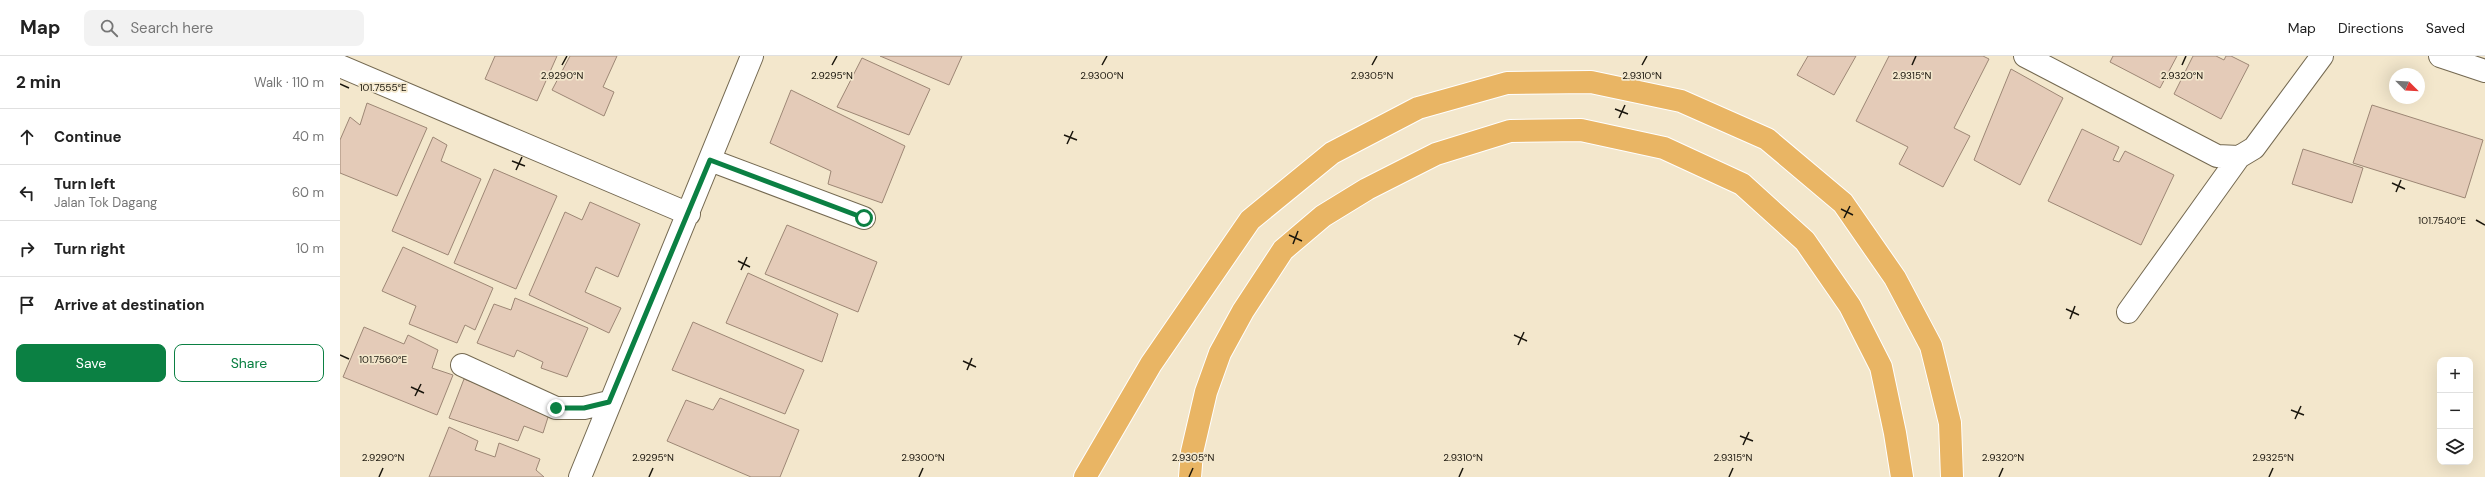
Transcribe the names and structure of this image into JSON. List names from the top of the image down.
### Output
{
  "north": "bottom right",
  "page": {
    "header": "Map",
    "search": "Search here",
    "nav": ["Map", "Directions", "Saved"],
    "heading": ["2 min", "Walk · 110 m"],
    "list": [
      ["Continue", "40 m"],
      ["Turn left", "Jalan Tok Dagang", "60 m"],
      ["Turn right", "10 m"],
      "Arrive at destination"
    ],
    "buttons": ["Save", "Share"],
    "map_buttons": ["+", "−"]
  },
  "coordinates": [
    "2.9290°N",
    "2.9295°N",
    "2.9300°N",
    "2.9305°N",
    "2.9310°N",
    "2.9315°N",
    "2.9320°N",
    "101.7555°E",
    "101.7540°E",
    "101.7560°E",
    "2.9325°N"
  ]
}
